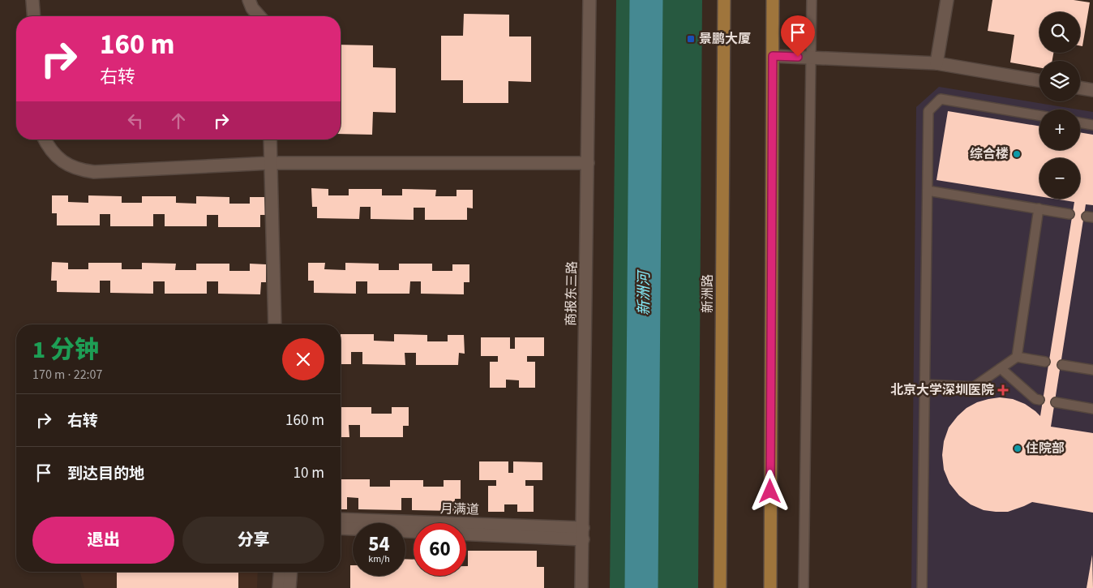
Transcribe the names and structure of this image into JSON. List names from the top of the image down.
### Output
{
  "streets": {
    "main road": ["新洲路"],
    "street": ["商报东三路", "月满道"]
  },
  "crossings": [
    ["商报东三路", "月满道"]
  ],
  "water": ["新洲河"],
  "places": {
    "transit": ["景鹏大厦"],
    "other": ["综合楼", "住院部"],
    "health": ["北京大学深圳医院"]
  },
  "page": {
    "map_buttons": ["+", "−"],
    "turn": ["160 m", "右转"],
    "heading": ["1 分钟", "170 m · 22:07"],
    "list": [
      {
        "name": "右转",
        "value": "160 m"
      },
      {
        "name": "到达目的地",
        "value": "10 m"
      }
    ],
    "buttons": ["退出", "分享"],
    "speed": "54 km/h",
    "limit": "60"
  }
}
